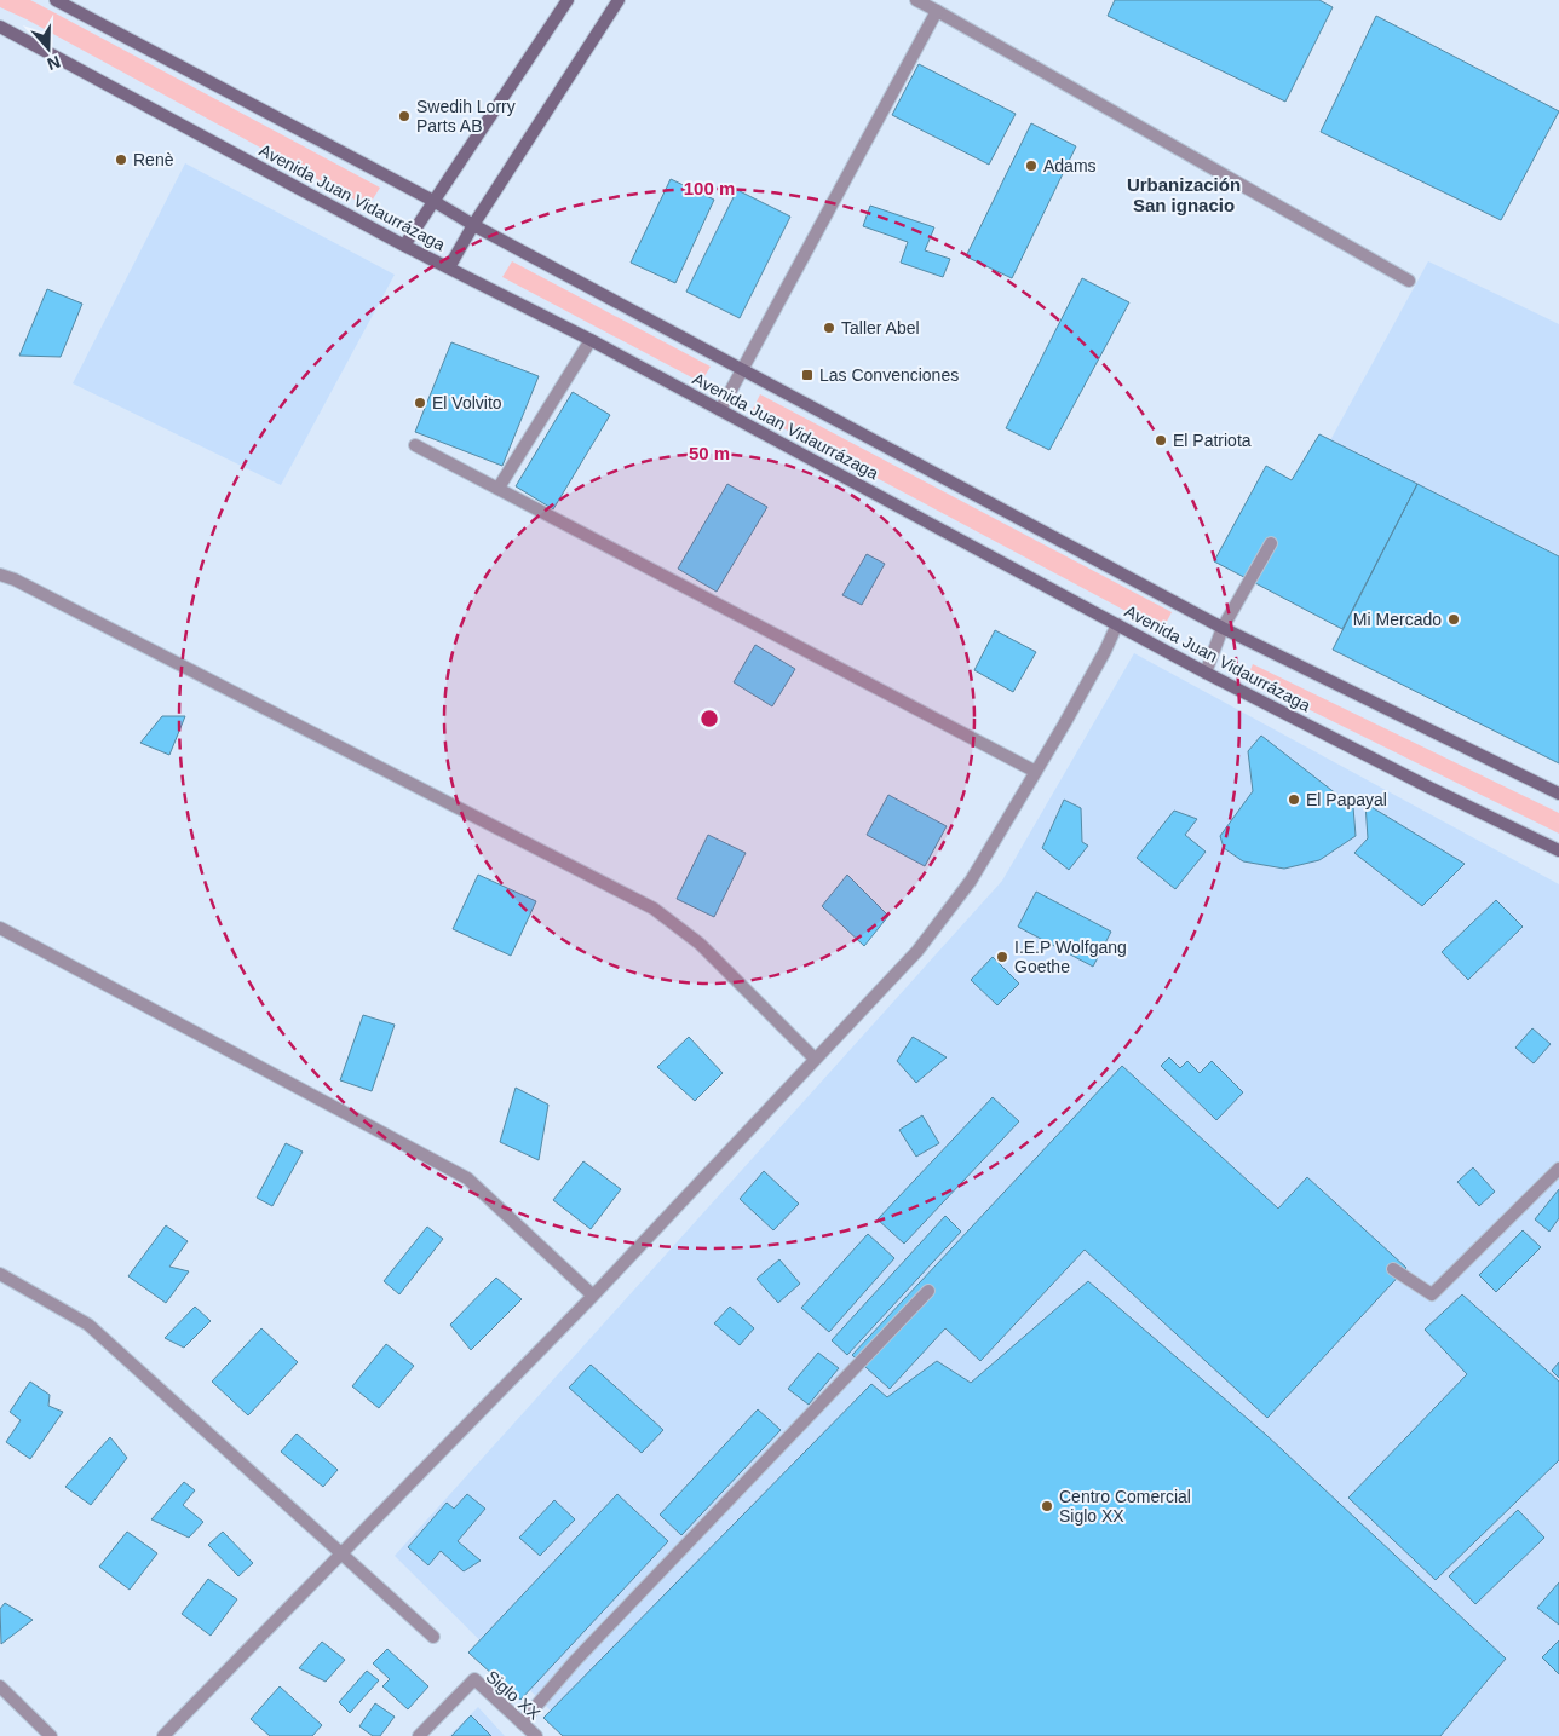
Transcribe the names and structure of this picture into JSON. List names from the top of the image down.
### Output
{
  "streets": {
    "main road": ["Avenida Juan Vidaurrázaga"],
    "street": ["Siglo XX"]
  },
  "districts": ["Urbanización San ignacio"],
  "places": {
    "other": [
      "Swedih Lorry Parts AB",
      "Renè",
      "Adams",
      "Taller Abel",
      "El Volvito",
      "El Patriota",
      "Mi Mercado",
      "El Papayal",
      "I.E.P Wolfgang Goethe",
      "Centro Comercial Siglo XX"
    ],
    "transit": ["Las Convenciones"]
  },
  "north": "bottom",
  "rings": ["100 m", "50 m"]
}
